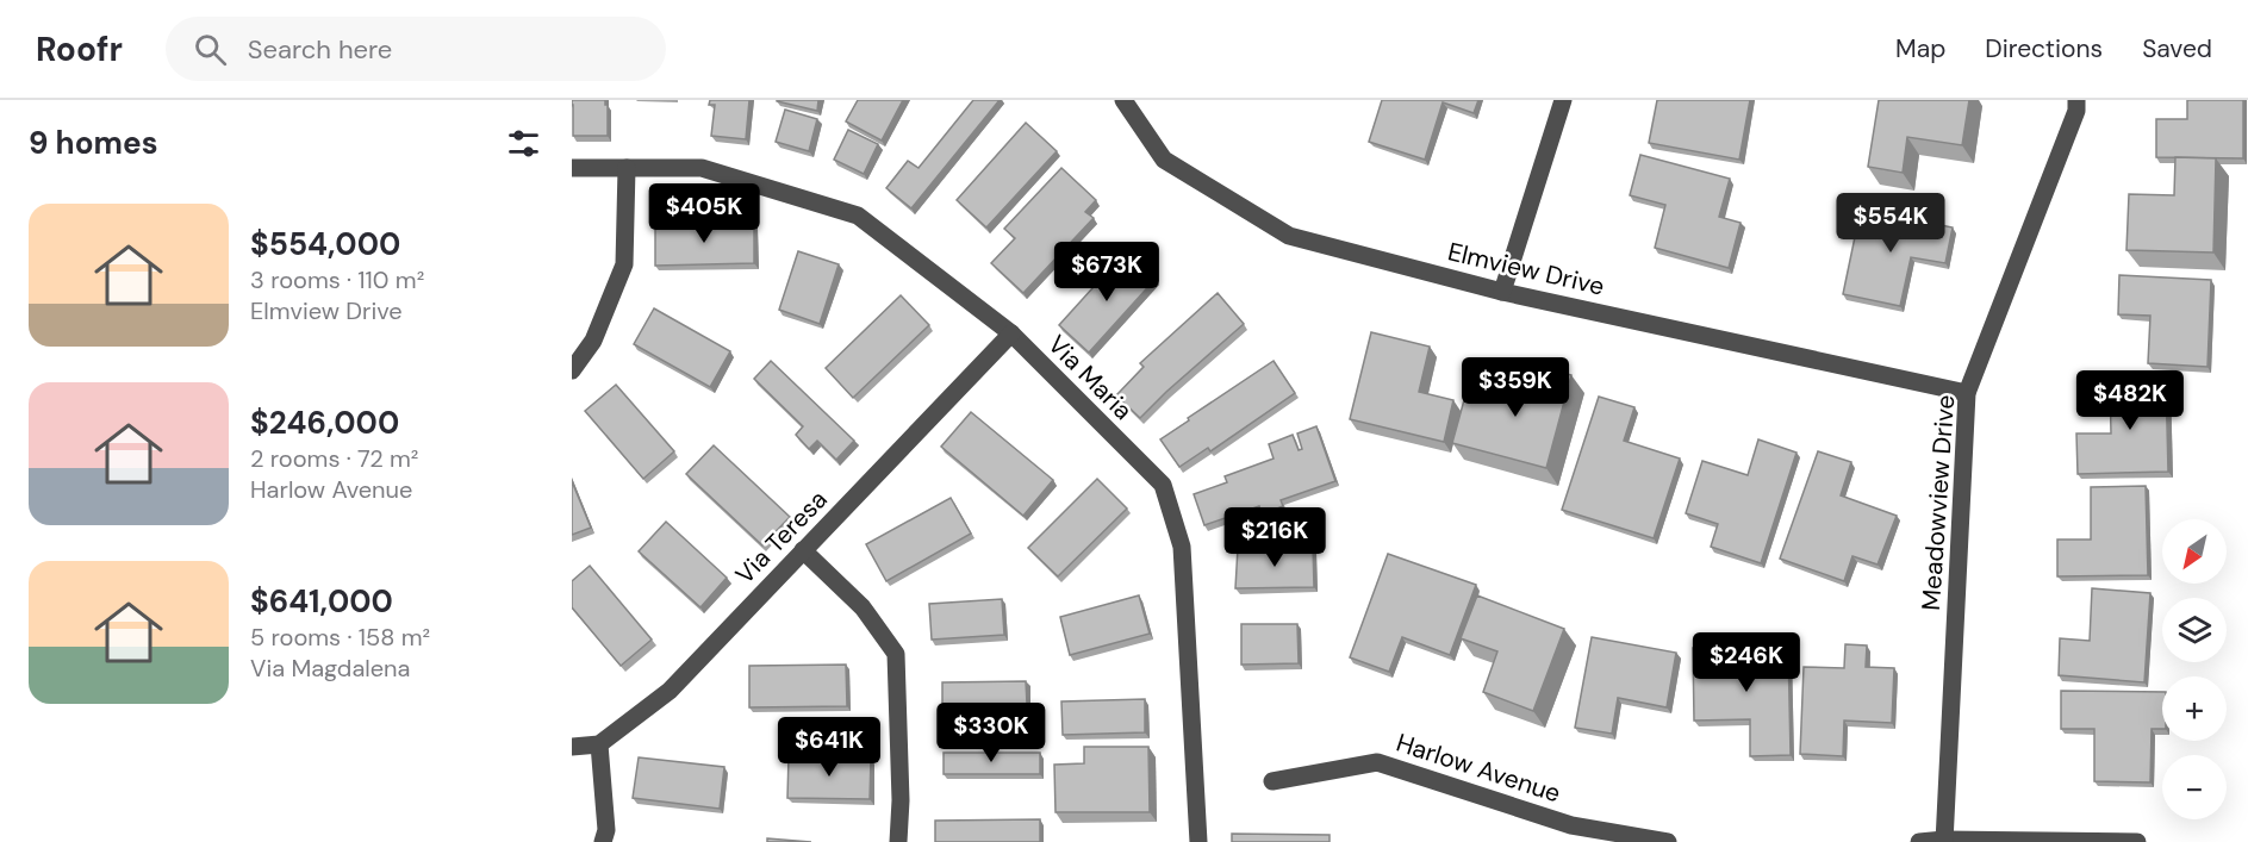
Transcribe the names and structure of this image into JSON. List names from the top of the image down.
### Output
{
  "streets": {
    "street": [
      "Elmview Drive",
      "Via Maria",
      "Meadowview Drive",
      "Via Teresa",
      "Harlow Avenue"
    ]
  },
  "crossings": [
    ["Elmview Drive", "Meadowview Drive"],
    ["Via Maria", "Via Teresa"]
  ],
  "north": "bottom left",
  "page": {
    "header": "Roofr",
    "search": "Search here",
    "nav": ["Map", "Directions", "Saved"],
    "heading": "9 homes",
    "price": [
      "$405K",
      "$554K",
      "$673K",
      "$359K",
      "$482K",
      "$216K",
      "$246K",
      "$330K",
      "$641K"
    ],
    "list": [
      {
        "name": "$554,000",
        "note": "3 rooms · 110 m² · Elmview Drive"
      },
      {
        "name": "$246,000",
        "note": "2 rooms · 72 m² · Harlow Avenue"
      },
      {
        "name": "$641,000",
        "note": "5 rooms · 158 m² · Via Magdalena"
      }
    ],
    "map_buttons": ["+", "−"]
  }
}
